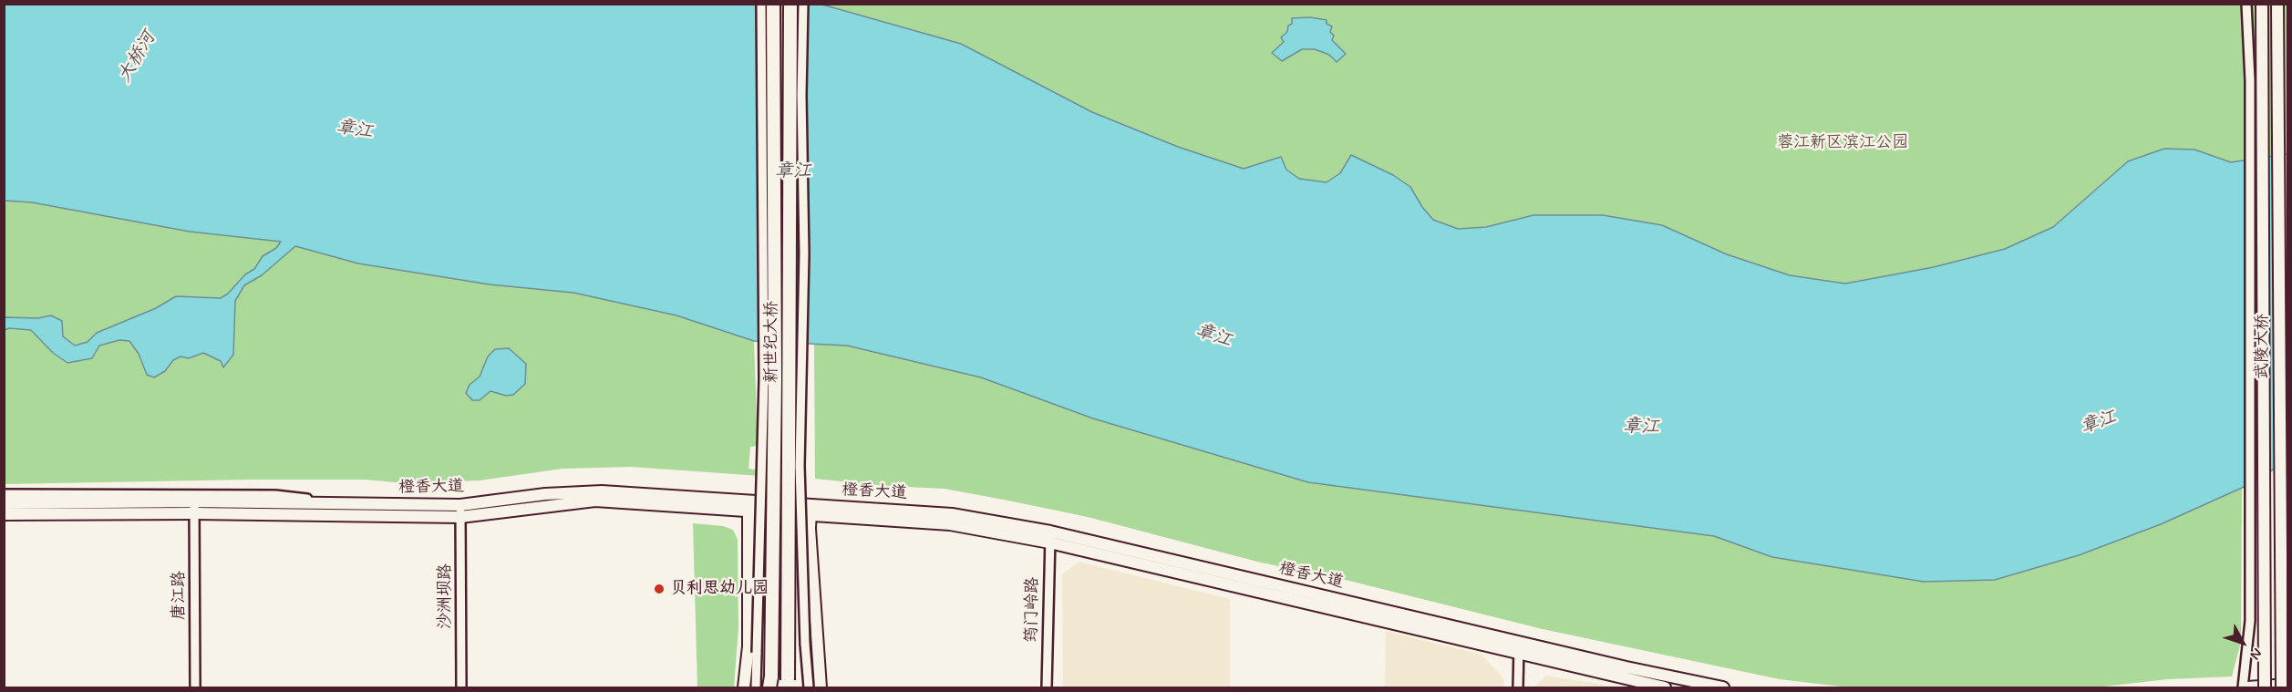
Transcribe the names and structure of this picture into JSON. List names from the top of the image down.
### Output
{
  "streets": {
    "highway": ["新世纪大桥"],
    "main road": ["武陵大桥", "橙香大道"],
    "street": ["唐江路", "沙洲坝路", "筠门岭路"]
  },
  "crossings": [
    ["橙香大道", "唐江路"],
    ["橙香大道", "沙洲坝路"],
    ["橙香大道", "筠门岭路"]
  ],
  "water": ["大桥河", "章江"],
  "parks": ["蓉江新区滨江公园"],
  "places": ["贝利思幼儿园"],
  "north": "bottom right"
}
